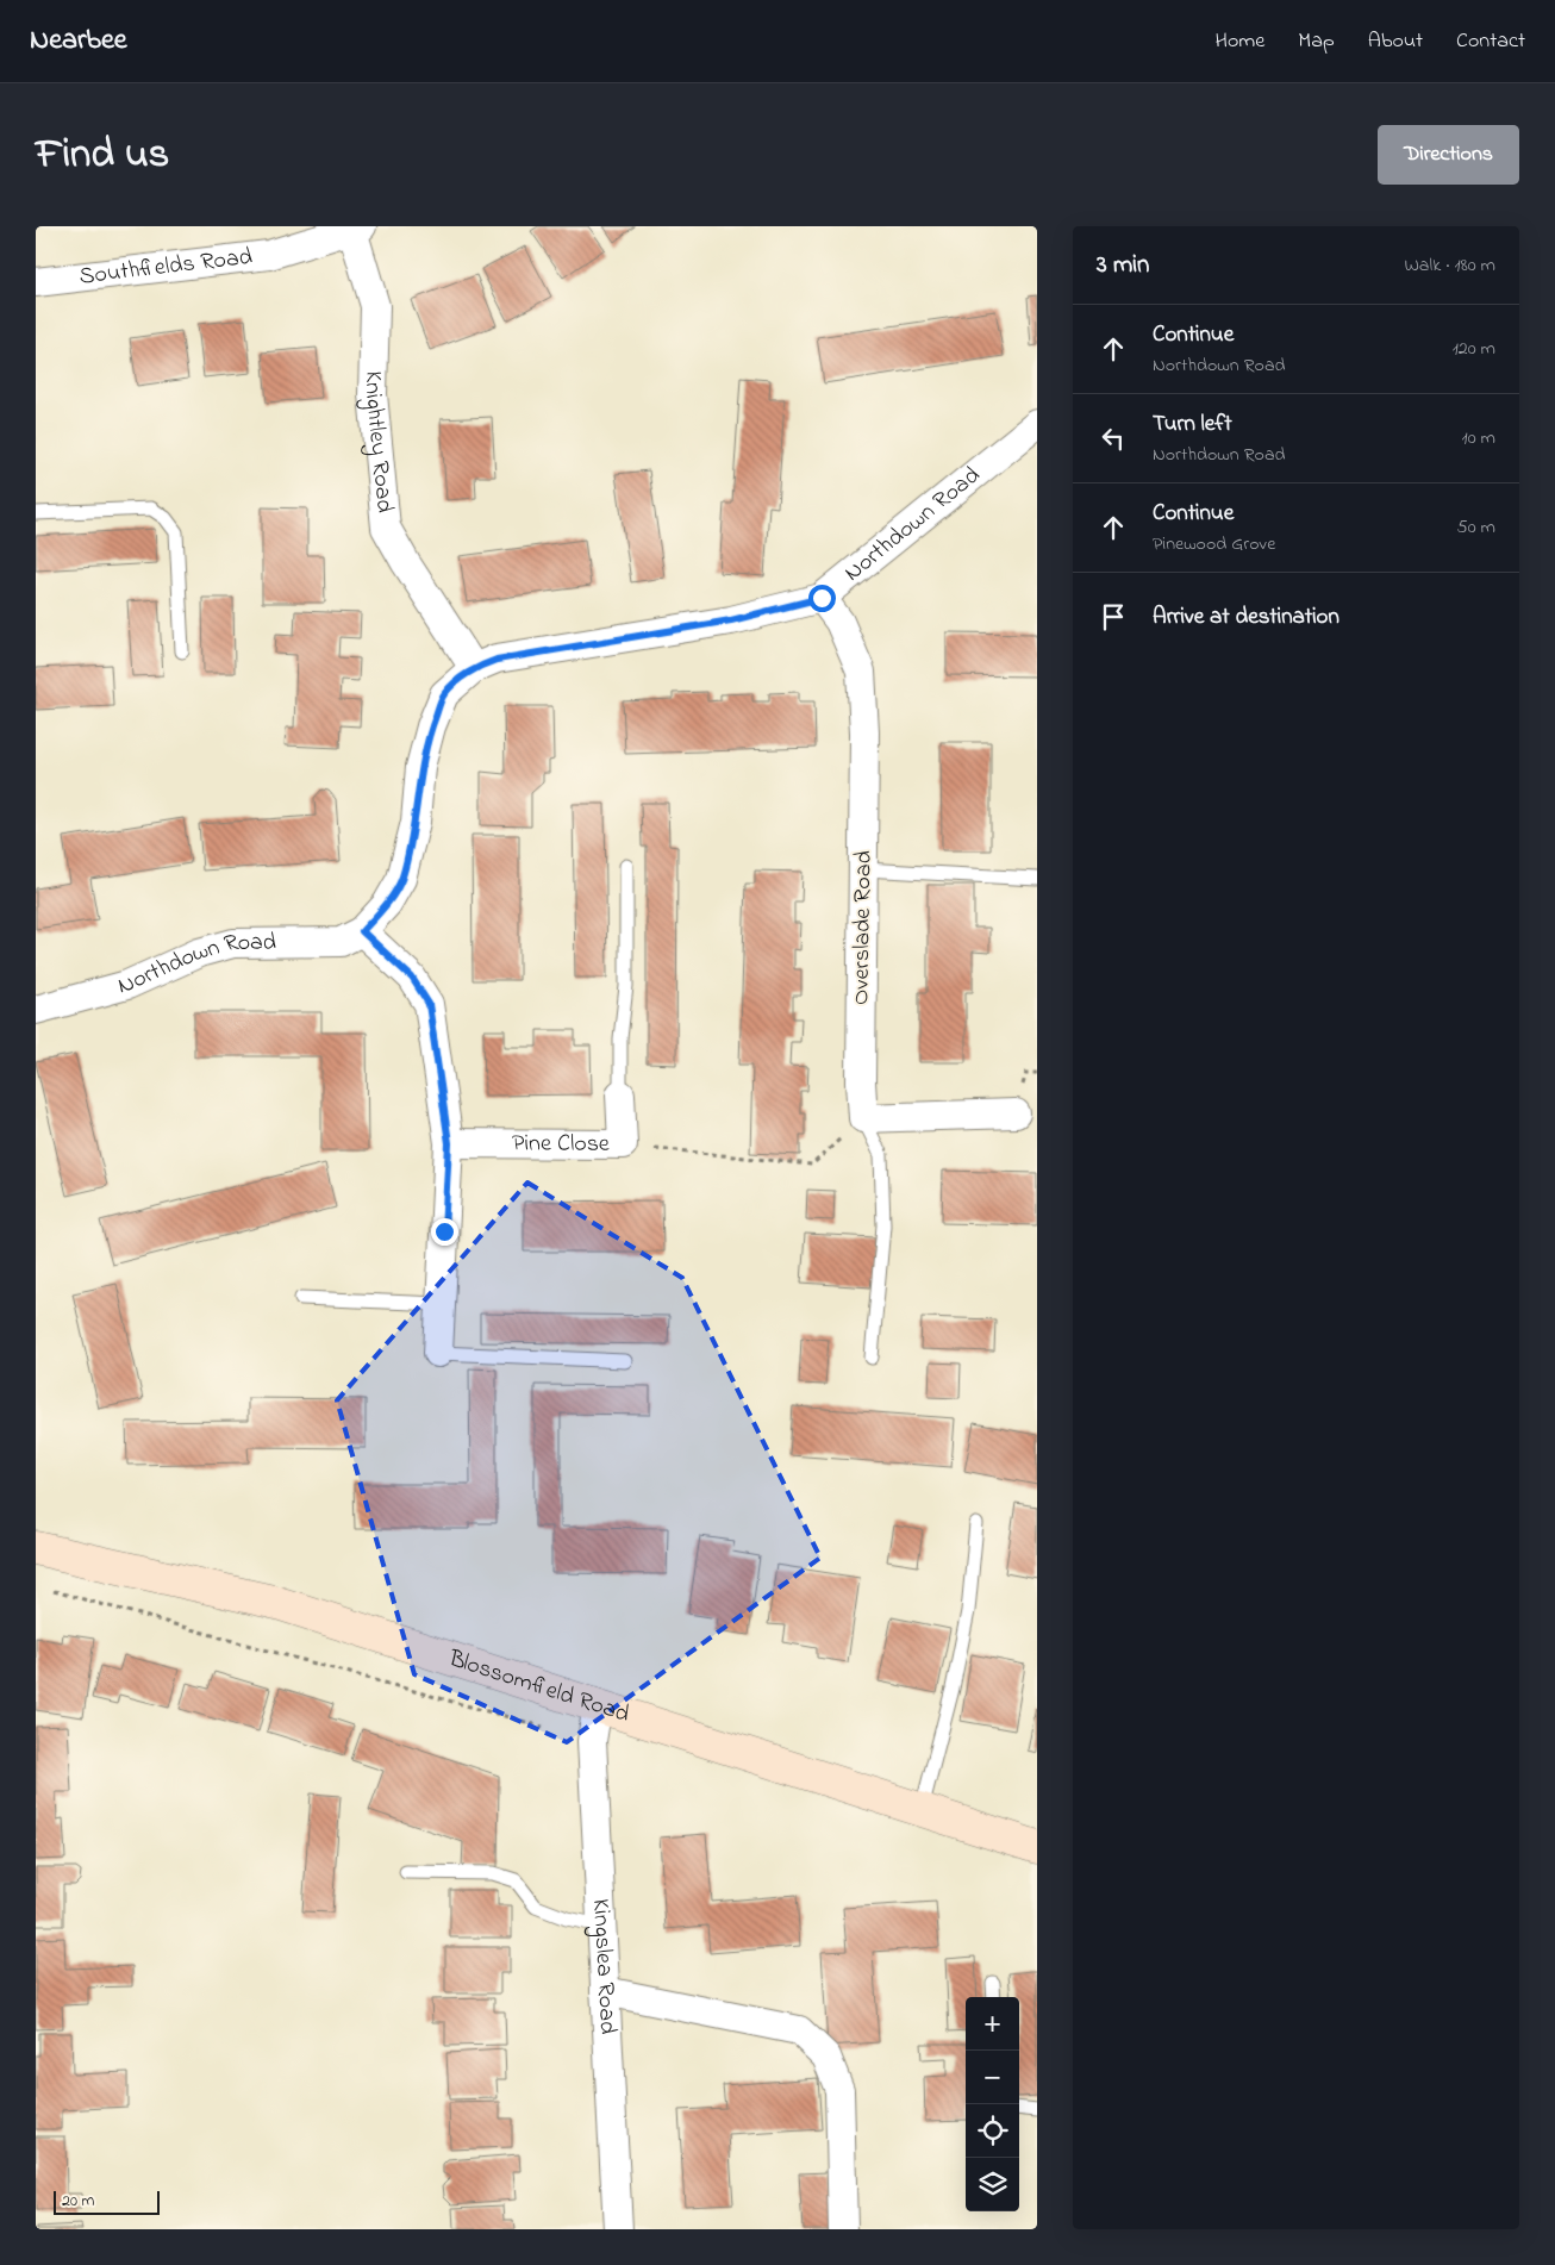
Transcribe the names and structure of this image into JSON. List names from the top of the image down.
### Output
{
  "streets": {
    "main road": ["Blossomfield Road"],
    "street": [
      "Southfields Road",
      "Knightley Road",
      "Northdown Road",
      "Overslade Road",
      "Pine Close",
      "Kingslea Road"
    ]
  },
  "crossings": [
    ["Southfields Road", "Knightley Road"],
    ["Knightley Road", "Northdown Road"],
    ["Northdown Road", "Overslade Road"],
    ["Blossomfield Road", "Kingslea Road"]
  ],
  "scale_bar": "20 m",
  "page": {
    "header": "Nearbee",
    "nav": [
      "Home",
      "Map",
      "About",
      "Contact"
    ],
    "title": "Find us",
    "buttons": "Directions",
    "heading": ["3 min", "Walk · 180 m"],
    "list": [
      ["Continue", "Northdown Road", "120 m"],
      ["Turn left", "Northdown Road", "10 m"],
      ["Continue", "Pinewood Grove", "50 m"],
      "Arrive at destination"
    ],
    "map_buttons": ["+", "−"],
    "scale": "20 m"
  }
}
